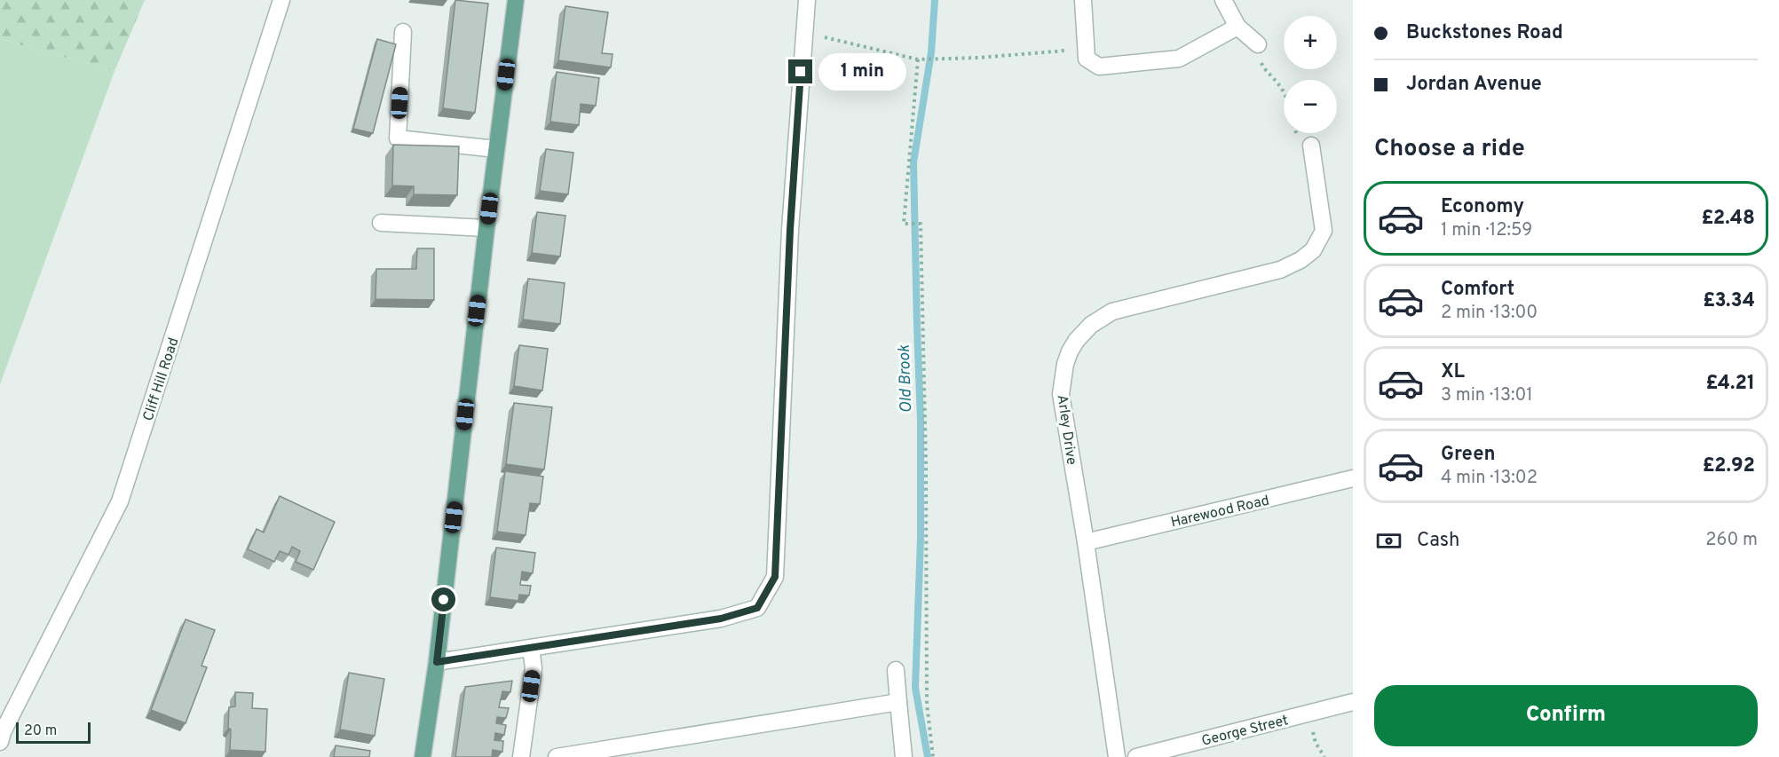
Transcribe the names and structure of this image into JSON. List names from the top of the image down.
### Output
{
  "streets": {
    "street": [
      "Cliff Hill Road",
      "Arley Drive",
      "Harewood Road",
      "George Street"
    ]
  },
  "crossings": [
    ["Arley Drive", "Harewood Road"]
  ],
  "water": ["Old Brook"],
  "scale_bar": "20 m",
  "page": {
    "banner": ["Buckstones Road", "Jordan Avenue"],
    "map_buttons": ["+", "−"],
    "bubble": "1 min",
    "heading": "Choose a ride",
    "list": [
      {
        "name": "Economy",
        "note": "1 min · 12:59",
        "value": "£2.48"
      },
      {
        "name": "Comfort",
        "note": "2 min · 13:00",
        "value": "£3.34"
      },
      {
        "name": "XL",
        "note": "3 min · 13:01",
        "value": "£4.21"
      },
      {
        "name": "Green",
        "note": "4 min · 13:02",
        "value": "£2.92"
      }
    ],
    "pay": ["Cash", "260 m"],
    "buttons": "Confirm",
    "scale": "20 m"
  }
}
